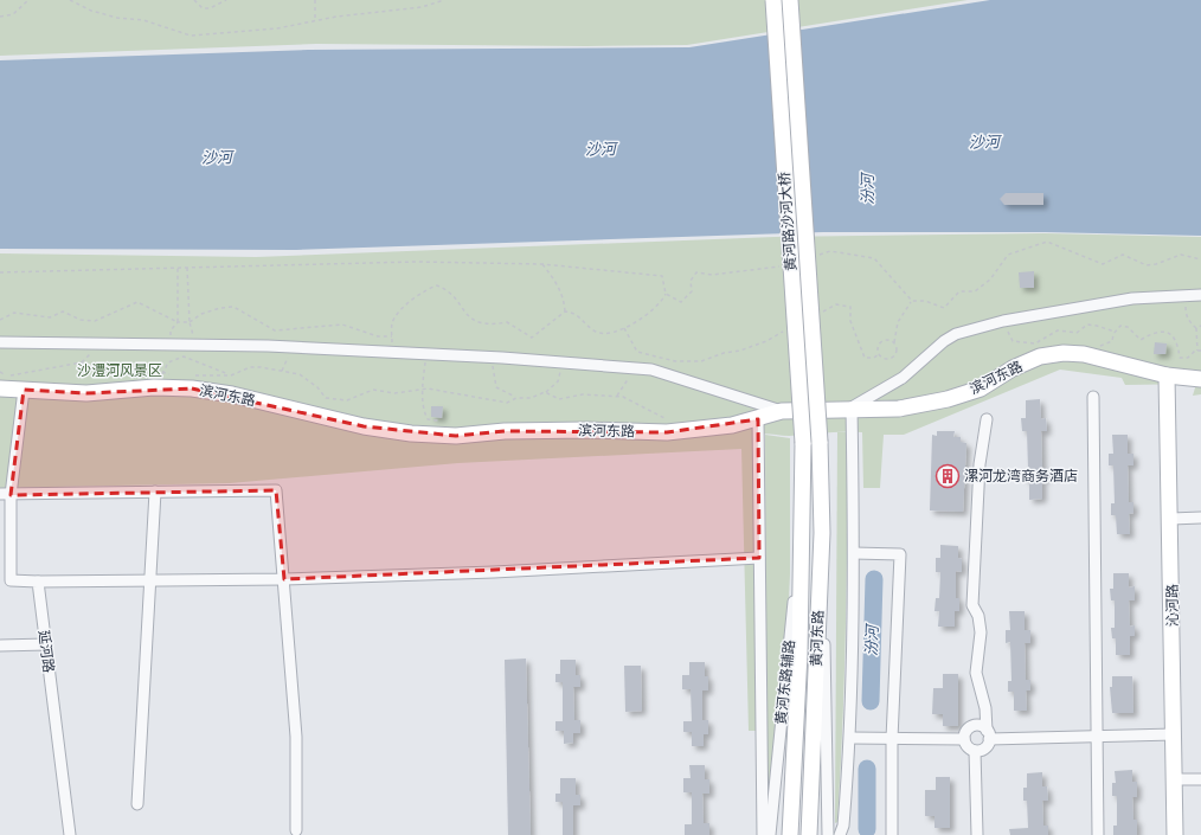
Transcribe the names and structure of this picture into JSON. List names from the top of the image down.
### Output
{
  "streets": {
    "street": [
      "黄河路沙河大桥",
      "滨河东路",
      "沁河路",
      "黄河东路",
      "延河路",
      "黄河东路辅路"
    ]
  },
  "crossings": [
    ["黄河路沙河大桥", "黄河东路"],
    ["滨河东路", "沁河路"],
    ["黄河东路", "黄河东路辅路"]
  ],
  "water": ["沙河", "汾河"],
  "parks": ["沙澧河风景区"],
  "places": {
    "building": ["漯河龙湾商务酒店"]
  }
}
